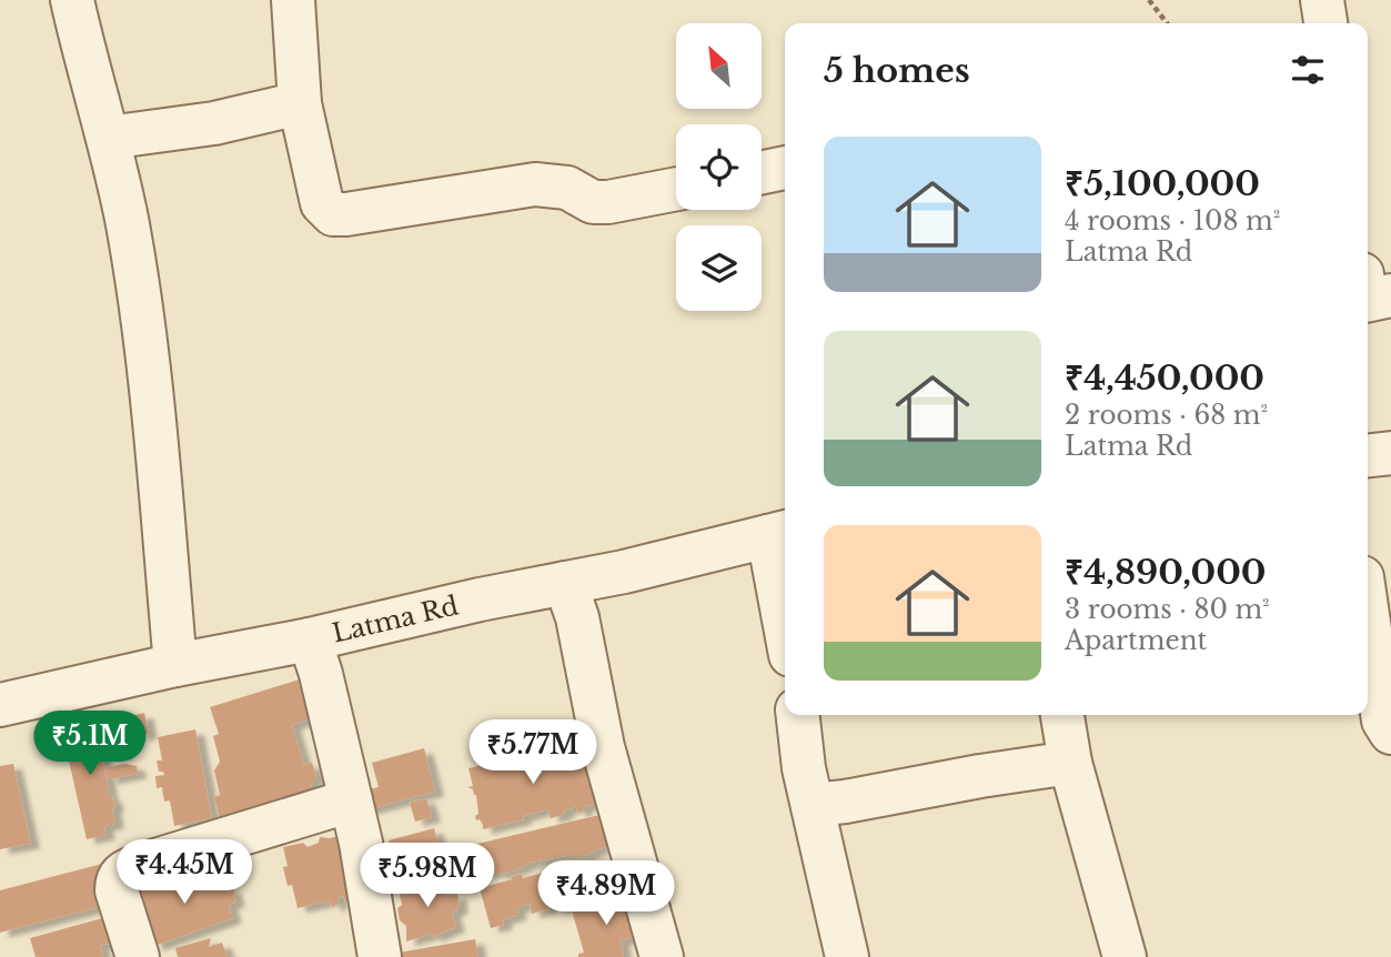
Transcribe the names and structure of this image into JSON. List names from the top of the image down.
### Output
{
  "streets": {
    "street": ["Latma Rd"]
  },
  "north": "top left",
  "page": {
    "heading": "5 homes",
    "list": [
      {
        "name": "₹5,100,000",
        "note": "4 rooms · 108 m² · Latma Rd"
      },
      {
        "name": "₹4,450,000",
        "note": "2 rooms · 68 m² · Latma Rd"
      },
      {
        "name": "₹4,890,000",
        "note": "3 rooms · 80 m² · Apartment"
      }
    ],
    "price": [
      "₹5.1M",
      "₹5.77M",
      "₹4.45M",
      "₹5.98M",
      "₹4.89M"
    ]
  }
}
